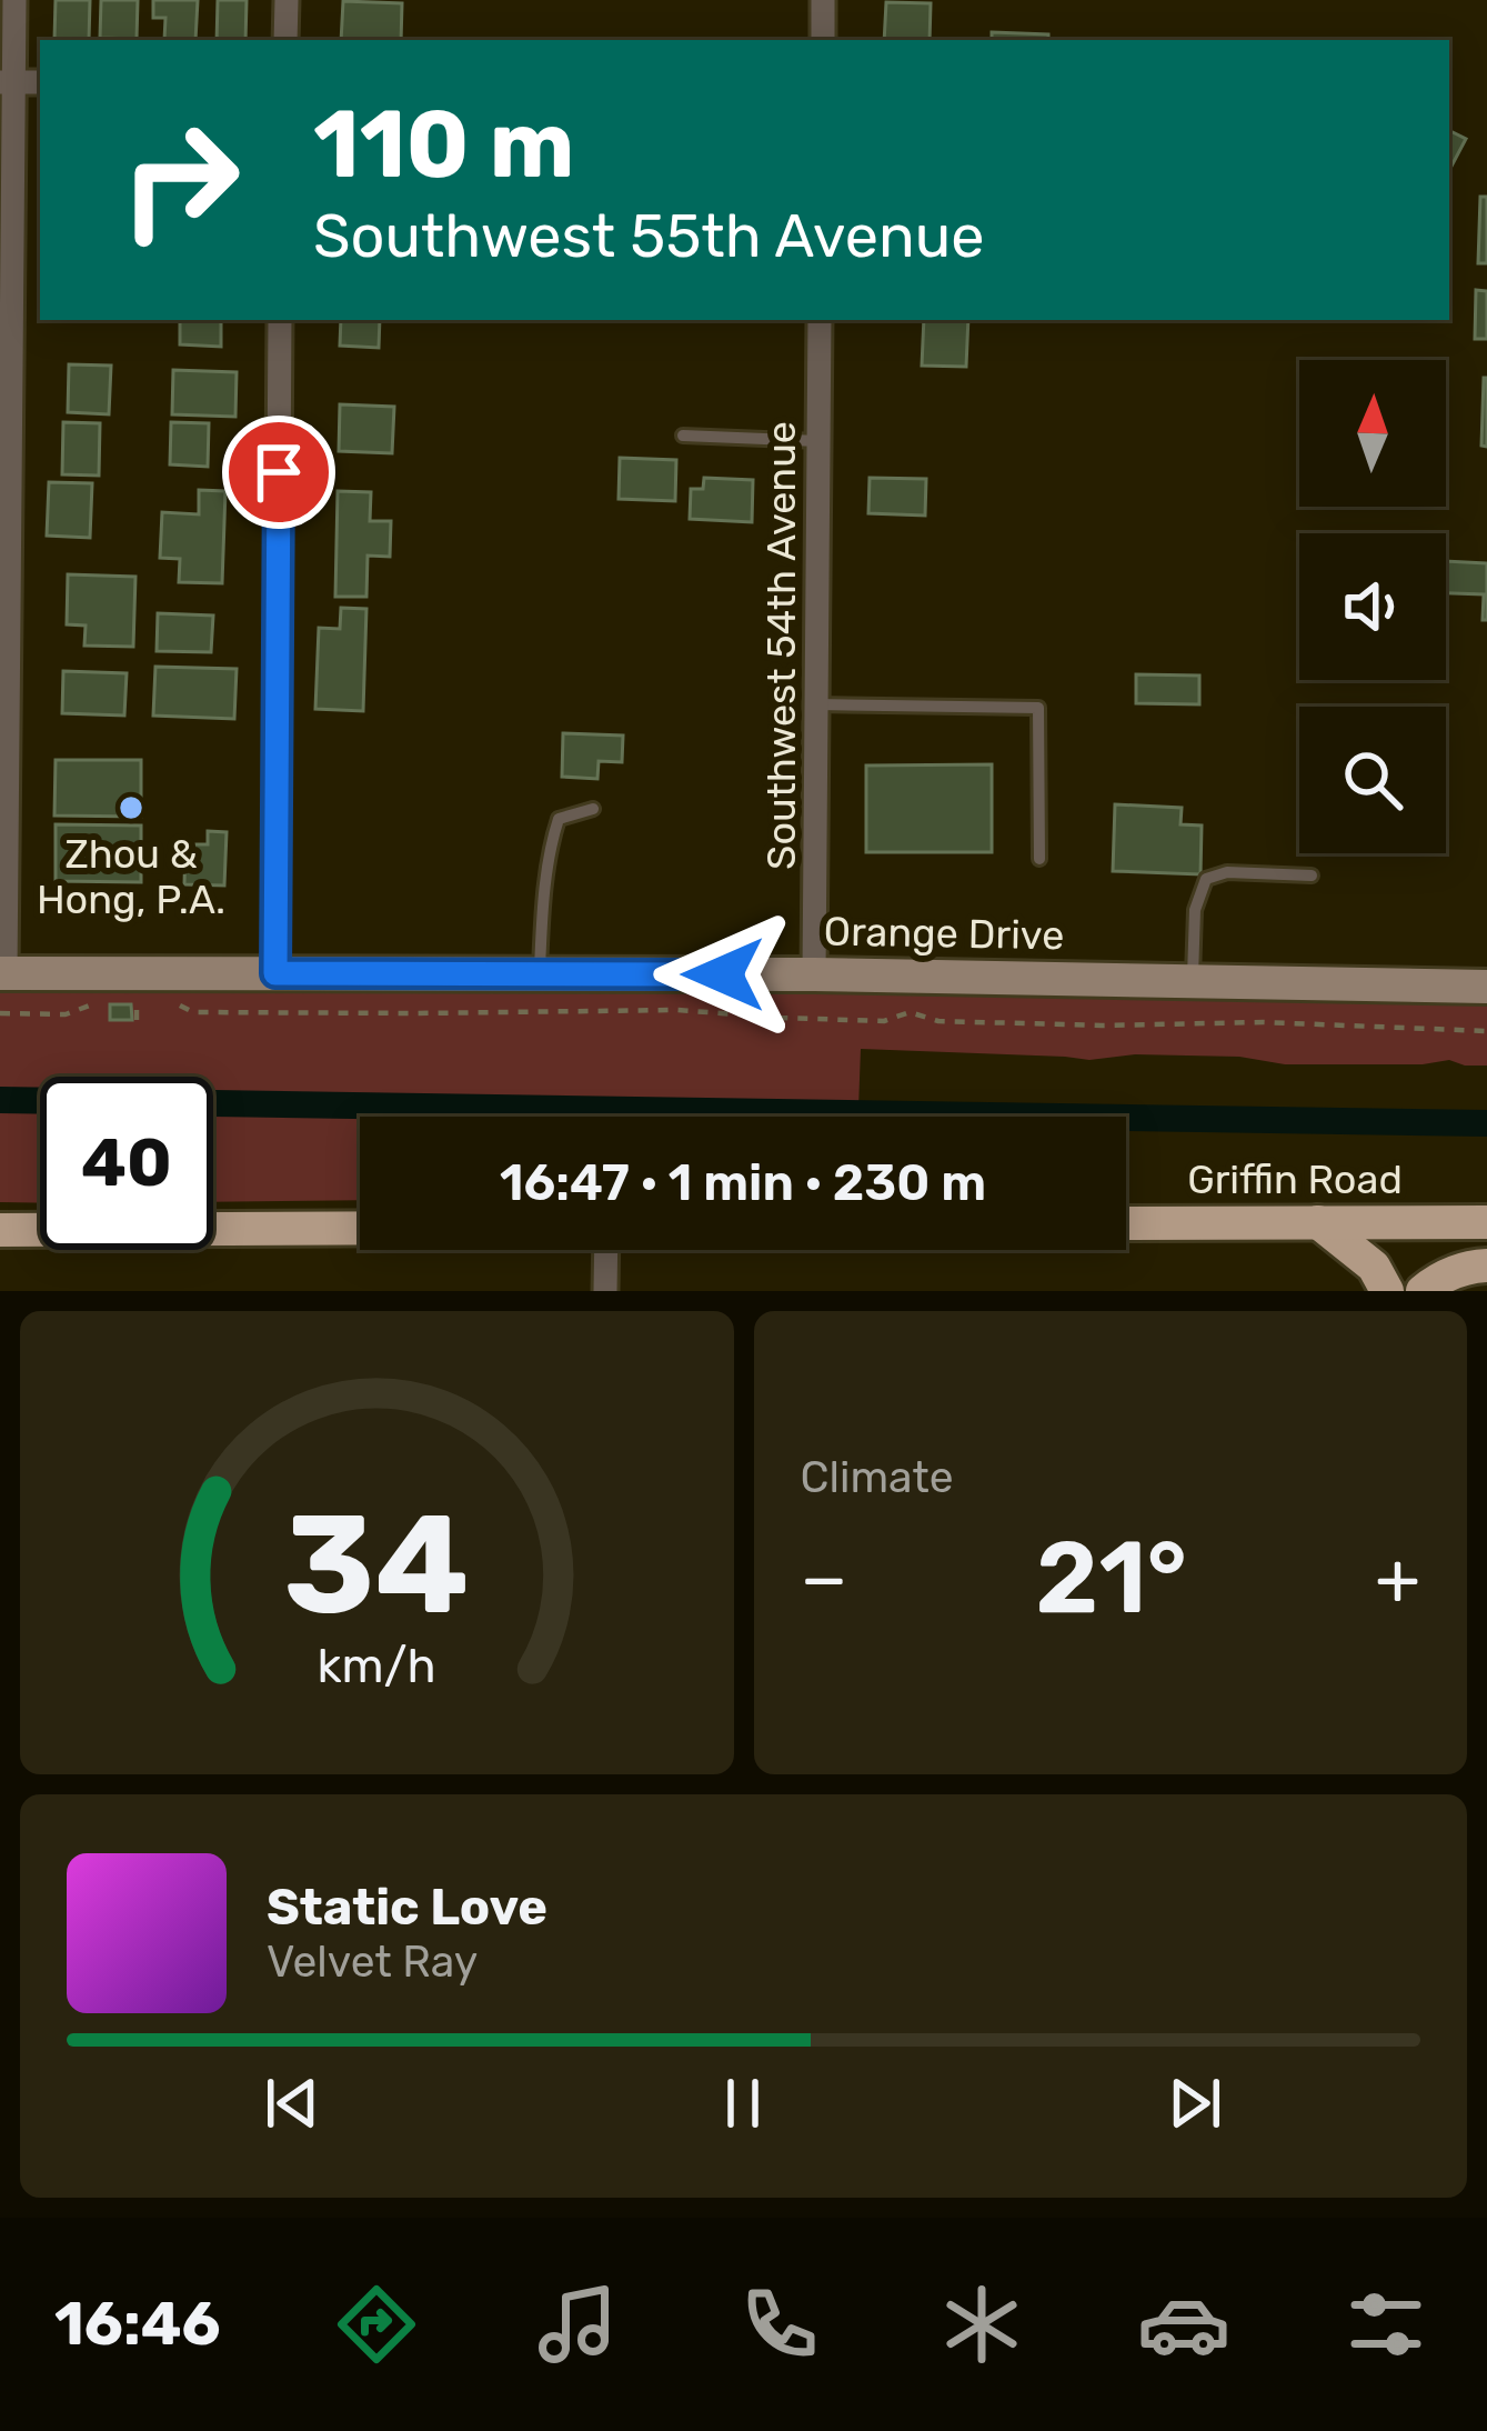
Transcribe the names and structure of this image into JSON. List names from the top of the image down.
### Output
{
  "streets": {
    "main road": ["Griffin Road"],
    "street": ["Southwest 54th Avenue", "Orange Drive"]
  },
  "crossings": [
    ["Southwest 54th Avenue", "Orange Drive"]
  ],
  "places": ["Zhou & Hong, P.A."],
  "north": "top",
  "page": {
    "turn": ["110 m", "Southwest 55th Avenue"],
    "limit": "40",
    "trip": "16:47 · 1 min · 230 m",
    "tile": "Climate",
    "heat": ["−", "21°", "+"],
    "song": ["Static Love", "Velvet Ray"],
    "tabs": "16:46",
    "gauge": ["34", "km/h"]
  }
}
